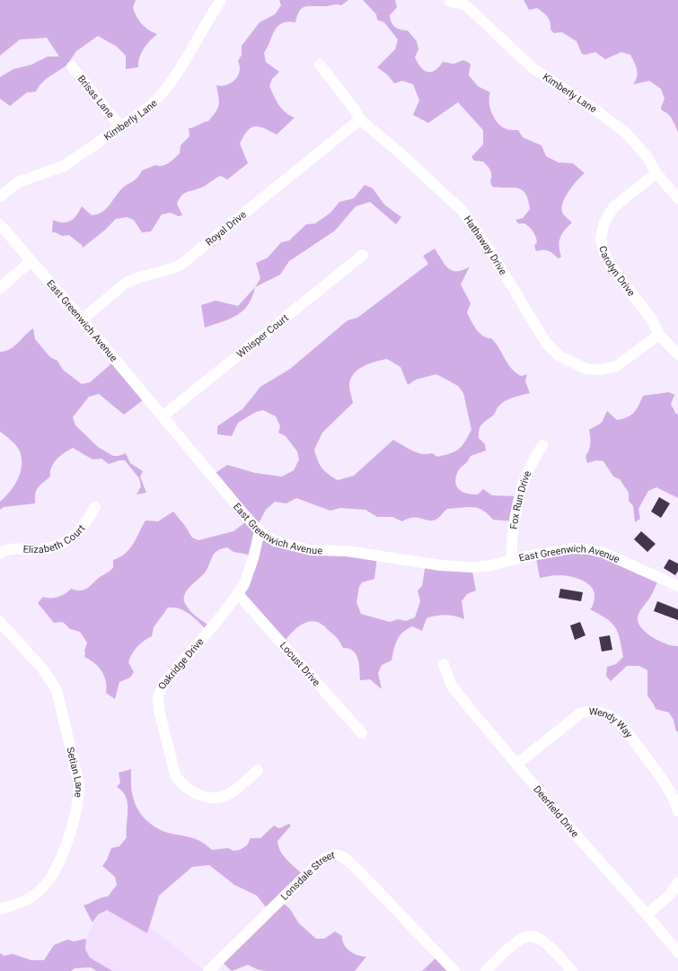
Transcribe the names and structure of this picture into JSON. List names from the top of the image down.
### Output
{
  "streets": {
    "street": [
      "Kimberly Lane",
      "Brisas Lane",
      "Royal Drive",
      "Hathaway Drive",
      "Carolyn Drive",
      "East Greenwich Avenue",
      "Whisper Court",
      "Fox Run Drive",
      "Elizabeth Court",
      "Oakridge Drive",
      "Locust Drive",
      "Wendy Way",
      "Setian Lane",
      "Deerfield Drive",
      "Lonsdale Street"
    ]
  },
  "crossings": [
    ["Kimberly Lane", "Brisas Lane"],
    ["Kimberly Lane", "Carolyn Drive"],
    ["Royal Drive", "Hathaway Drive"],
    ["Royal Drive", "East Greenwich Avenue"],
    ["Hathaway Drive", "Carolyn Drive"],
    ["East Greenwich Avenue", "Whisper Court"],
    ["East Greenwich Avenue", "Fox Run Drive"],
    ["East Greenwich Avenue", "Oakridge Drive"],
    ["Oakridge Drive", "Locust Drive"],
    ["Wendy Way", "Deerfield Drive"]
  ]
}
